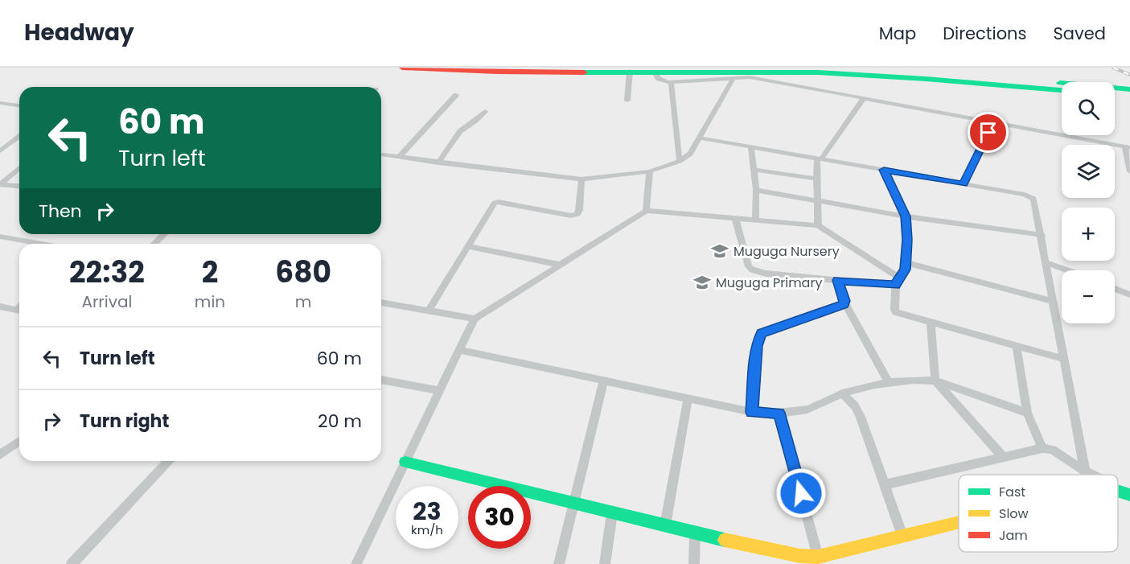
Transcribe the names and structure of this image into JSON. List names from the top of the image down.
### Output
{
  "places": {
    "school or university": ["Muguga Nursery", "Muguga Primary"]
  },
  "legend": ["Fast", "Slow", "Jam"],
  "page": {
    "header": "Headway",
    "nav": ["Map", "Directions", "Saved"],
    "map_buttons": ["+", "−"],
    "turn": ["60 m", "Turn left"],
    "then": "Then",
    "eta": [
      "22:32",
      "Arrival",
      "2",
      "min",
      "680",
      "m"
    ],
    "list": [
      {
        "name": "Turn left",
        "value": "60 m"
      },
      {
        "name": "Turn right",
        "value": "20 m"
      }
    ],
    "speed": "23 km/h",
    "limit": "30"
  }
}
